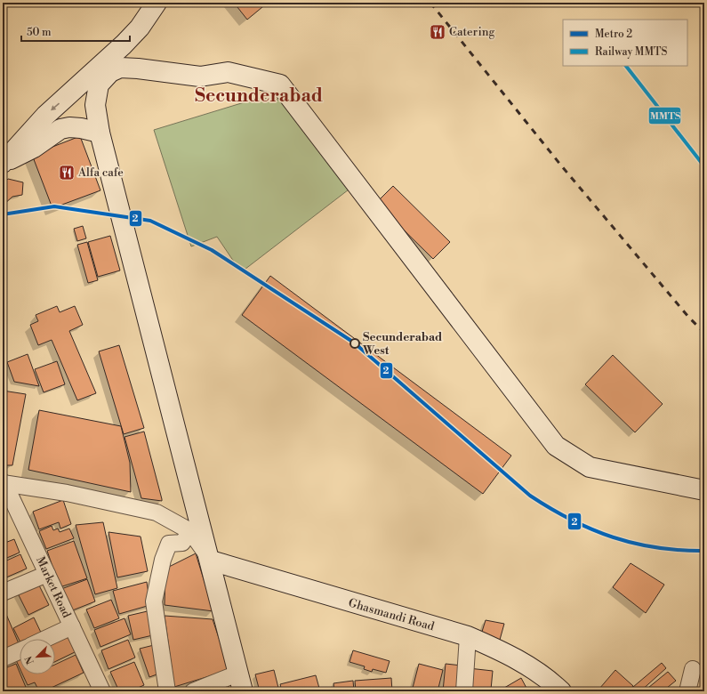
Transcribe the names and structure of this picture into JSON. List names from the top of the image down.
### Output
{
  "streets": {
    "street": ["Market Road", "Ghasmandi Road"]
  },
  "districts": ["Secunderabad"],
  "places": {
    "restaurant": ["Catering", "Alfa cafe"],
    "other": ["Secunderabad West"]
  },
  "lines": ["rail line MMTS", "metro line 2"],
  "legend": ["Metro 2", "Railway MMTS"],
  "scale_bar": "50 m",
  "north": "bottom left"
}
